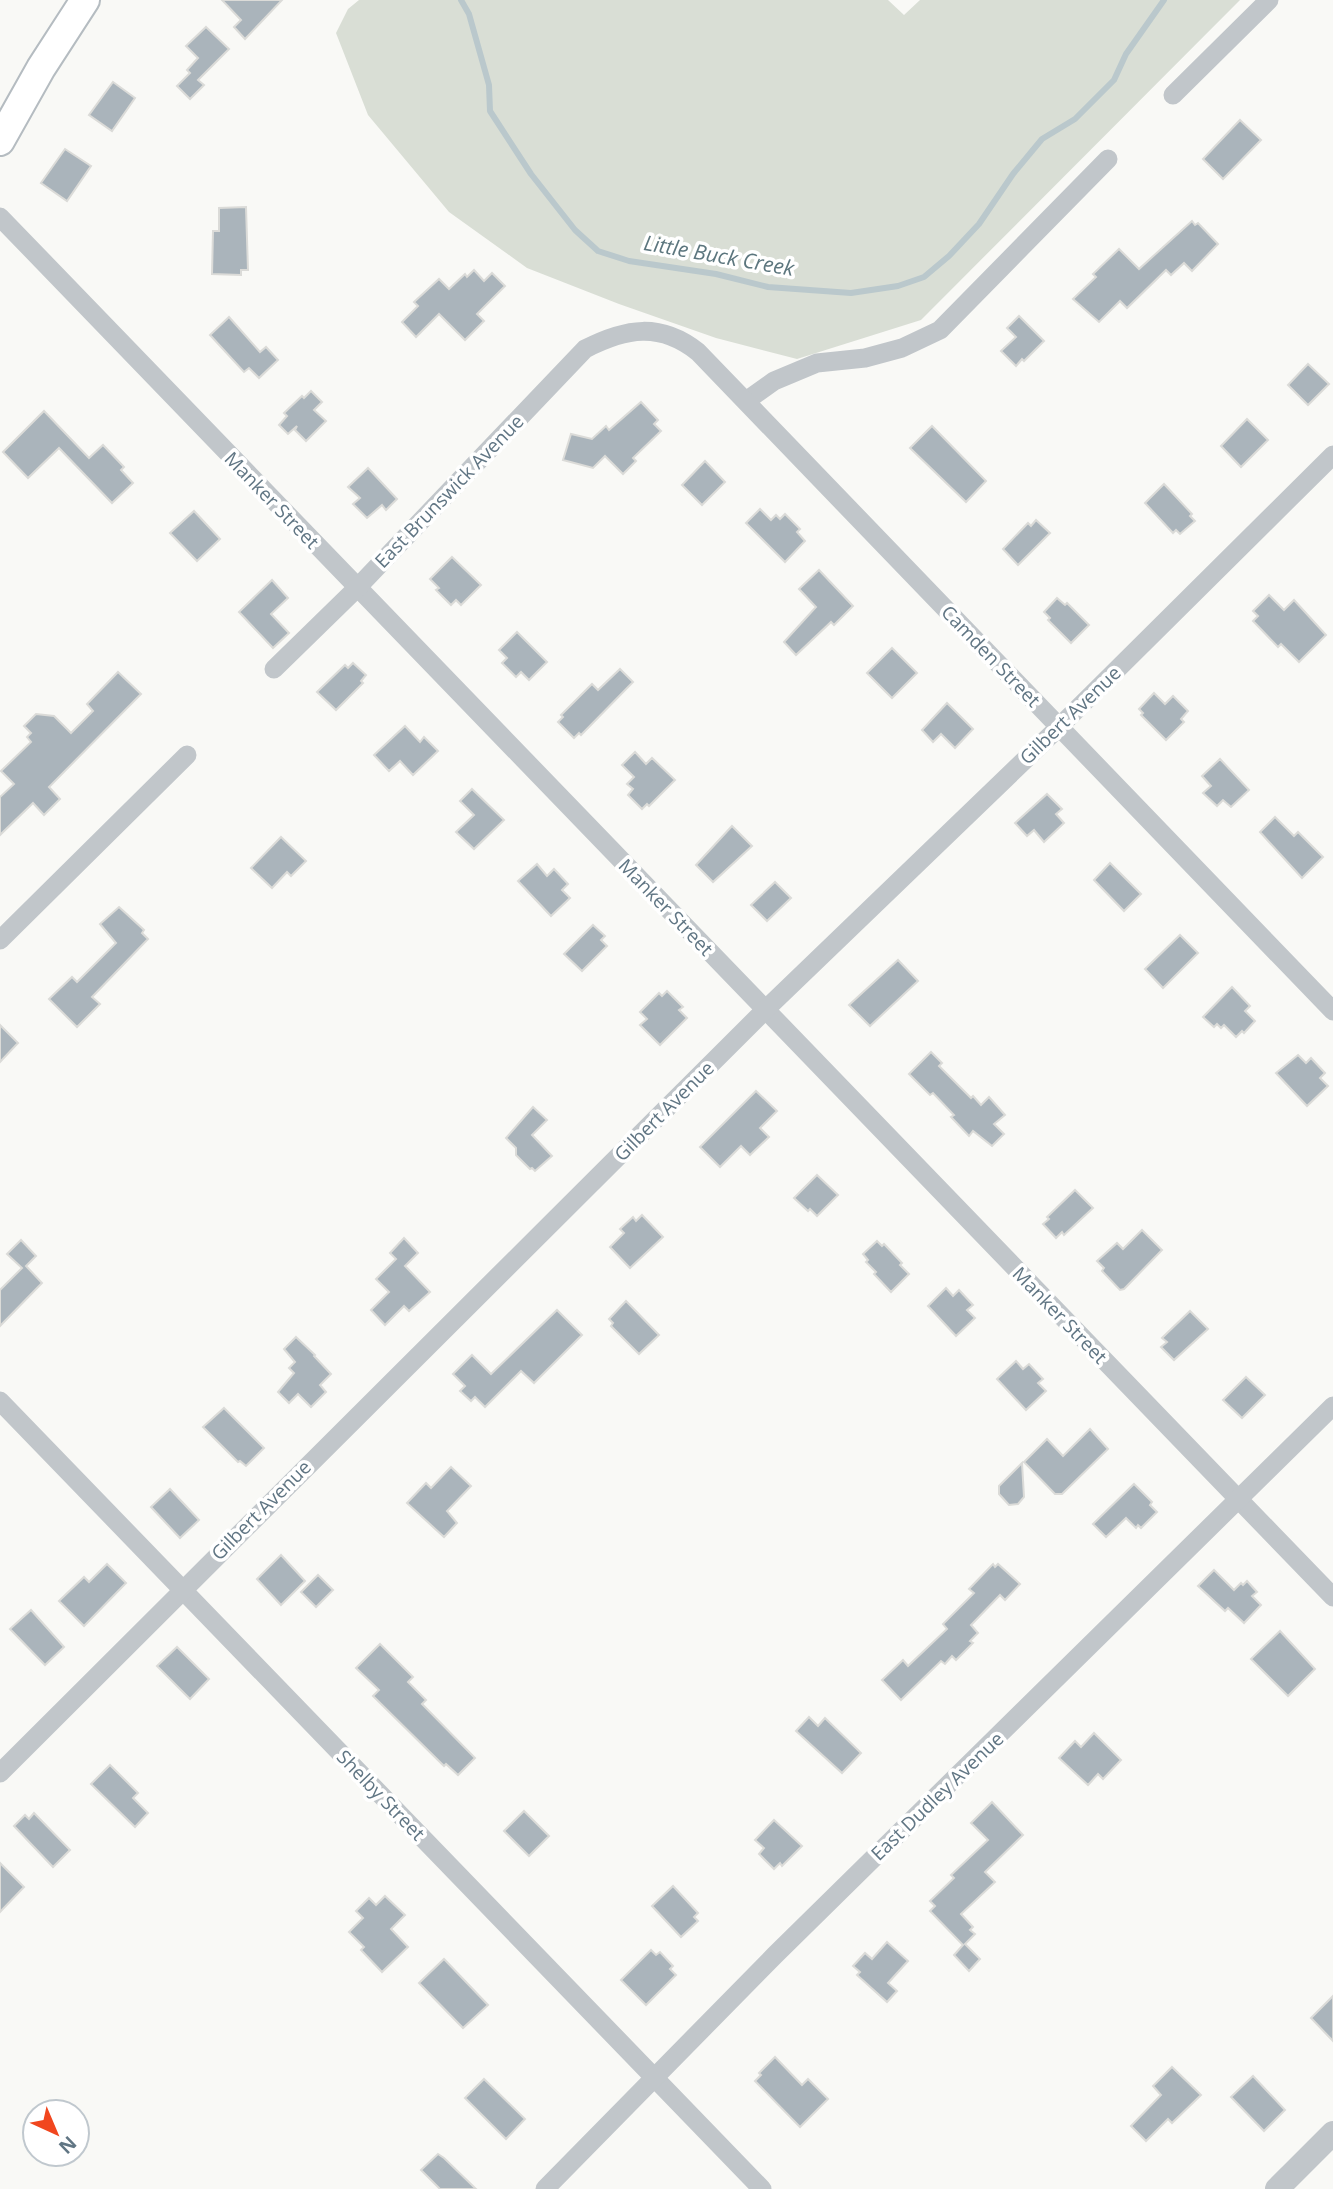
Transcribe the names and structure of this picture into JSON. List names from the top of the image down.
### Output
{
  "streets": {
    "street": [
      "East Brunswick Avenue",
      "Manker Street",
      "Camden Street",
      "Gilbert Avenue",
      "Shelby Street",
      "East Dudley Avenue"
    ]
  },
  "crossings": [
    ["East Brunswick Avenue", "Manker Street"],
    ["East Brunswick Avenue", "Camden Street"],
    ["Manker Street", "Gilbert Avenue"],
    ["Manker Street", "East Dudley Avenue"],
    ["Camden Street", "Gilbert Avenue"],
    ["Gilbert Avenue", "Shelby Street"],
    ["Shelby Street", "East Dudley Avenue"]
  ],
  "water": ["Little Buck Creek"],
  "north": "bottom right"
}
